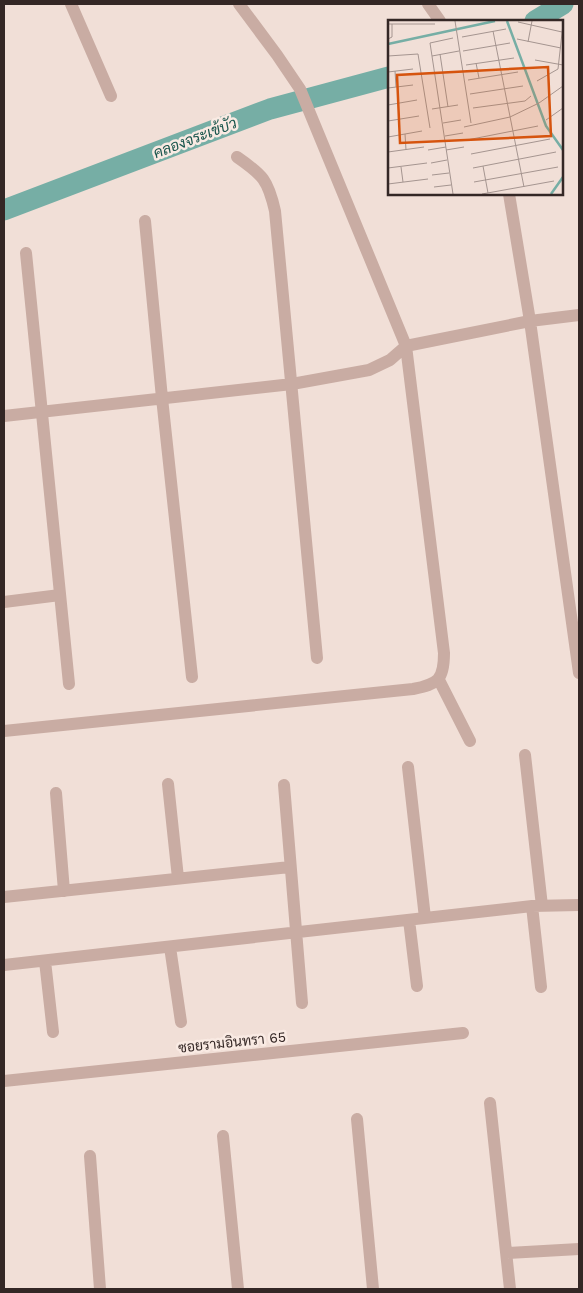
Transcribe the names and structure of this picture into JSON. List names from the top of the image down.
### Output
{
  "streets": {
    "street": ["ซอยรามอินทรา 65"]
  },
  "water": ["คลองจระเข้บัว"]
}
